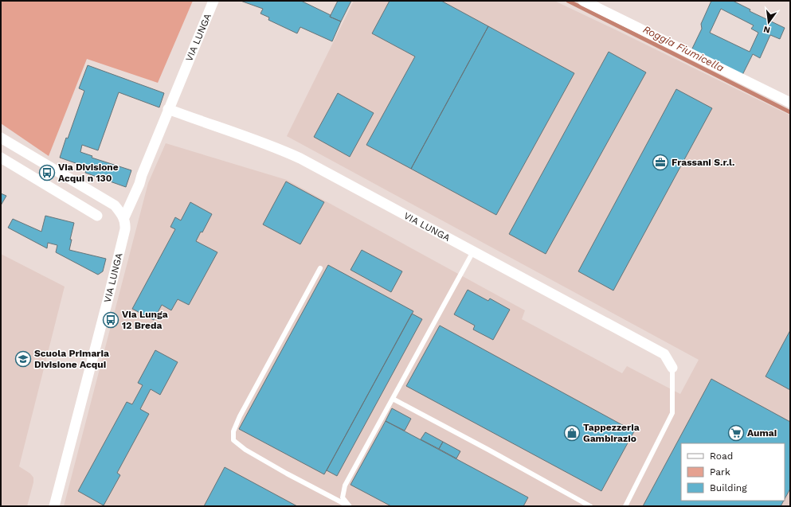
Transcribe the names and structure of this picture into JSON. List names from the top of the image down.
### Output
{
  "streets": {
    "street": ["VIA LUNGA"]
  },
  "water": ["Roggia Fiumicella"],
  "places": {
    "office": ["Frassani S.r.l."],
    "bus stop": ["Via Divisione Acqui n 130", "Via Lunga 12 Breda"],
    "school or university": ["Scuola Primaria Divisione Acqui"],
    "shop": ["Tappezzeria Gambirazio"],
    "supermarket": ["Aumai"]
  },
  "legend": ["Road", "Park", "Building"],
  "north": "bottom"
}
